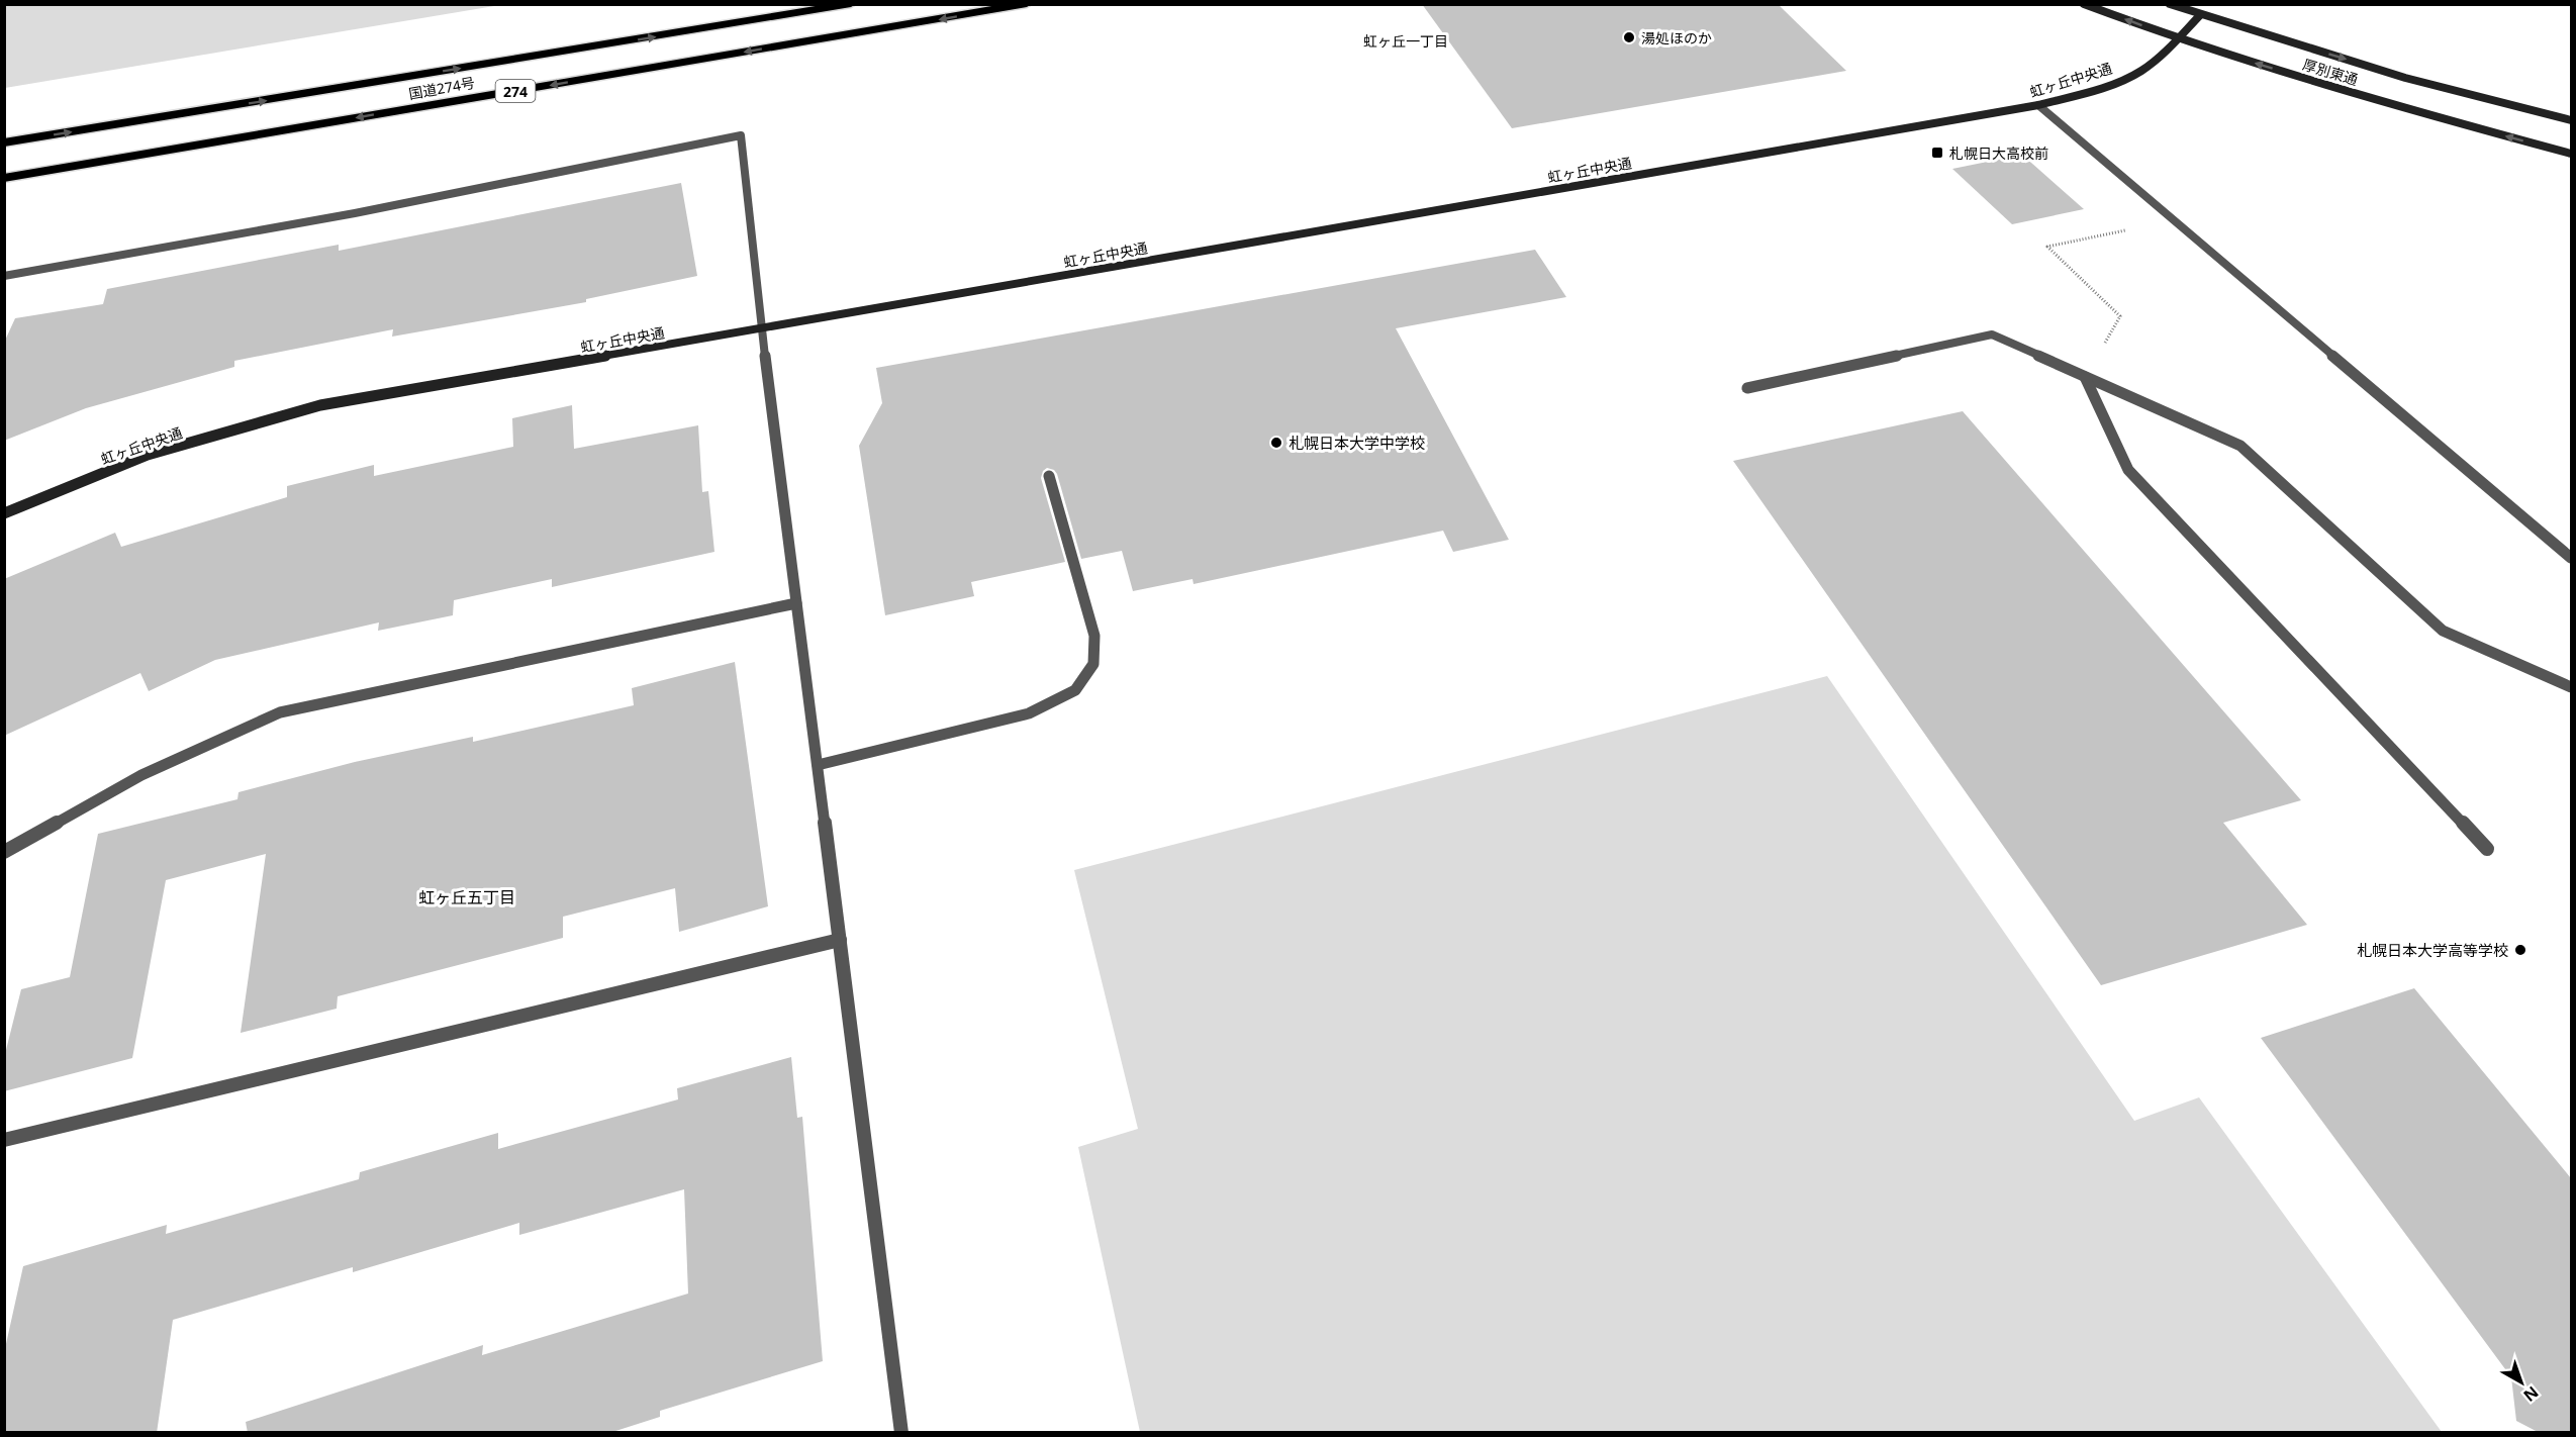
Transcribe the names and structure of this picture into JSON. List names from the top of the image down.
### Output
{
  "streets": {
    "highway": ["国道274号", "274"],
    "street": ["厚別東通", "虹ヶ丘中央通"]
  },
  "crossings": [
    ["厚別東通", "虹ヶ丘中央通"]
  ],
  "districts": ["虹ヶ丘一丁目", "虹ヶ丘五丁目"],
  "places": {
    "other": ["湯処ほのか", "札幌日本大学中学校", "札幌日本大学高等学校"],
    "transit": ["札幌日大高校前"]
  },
  "north": "bottom right"
}
